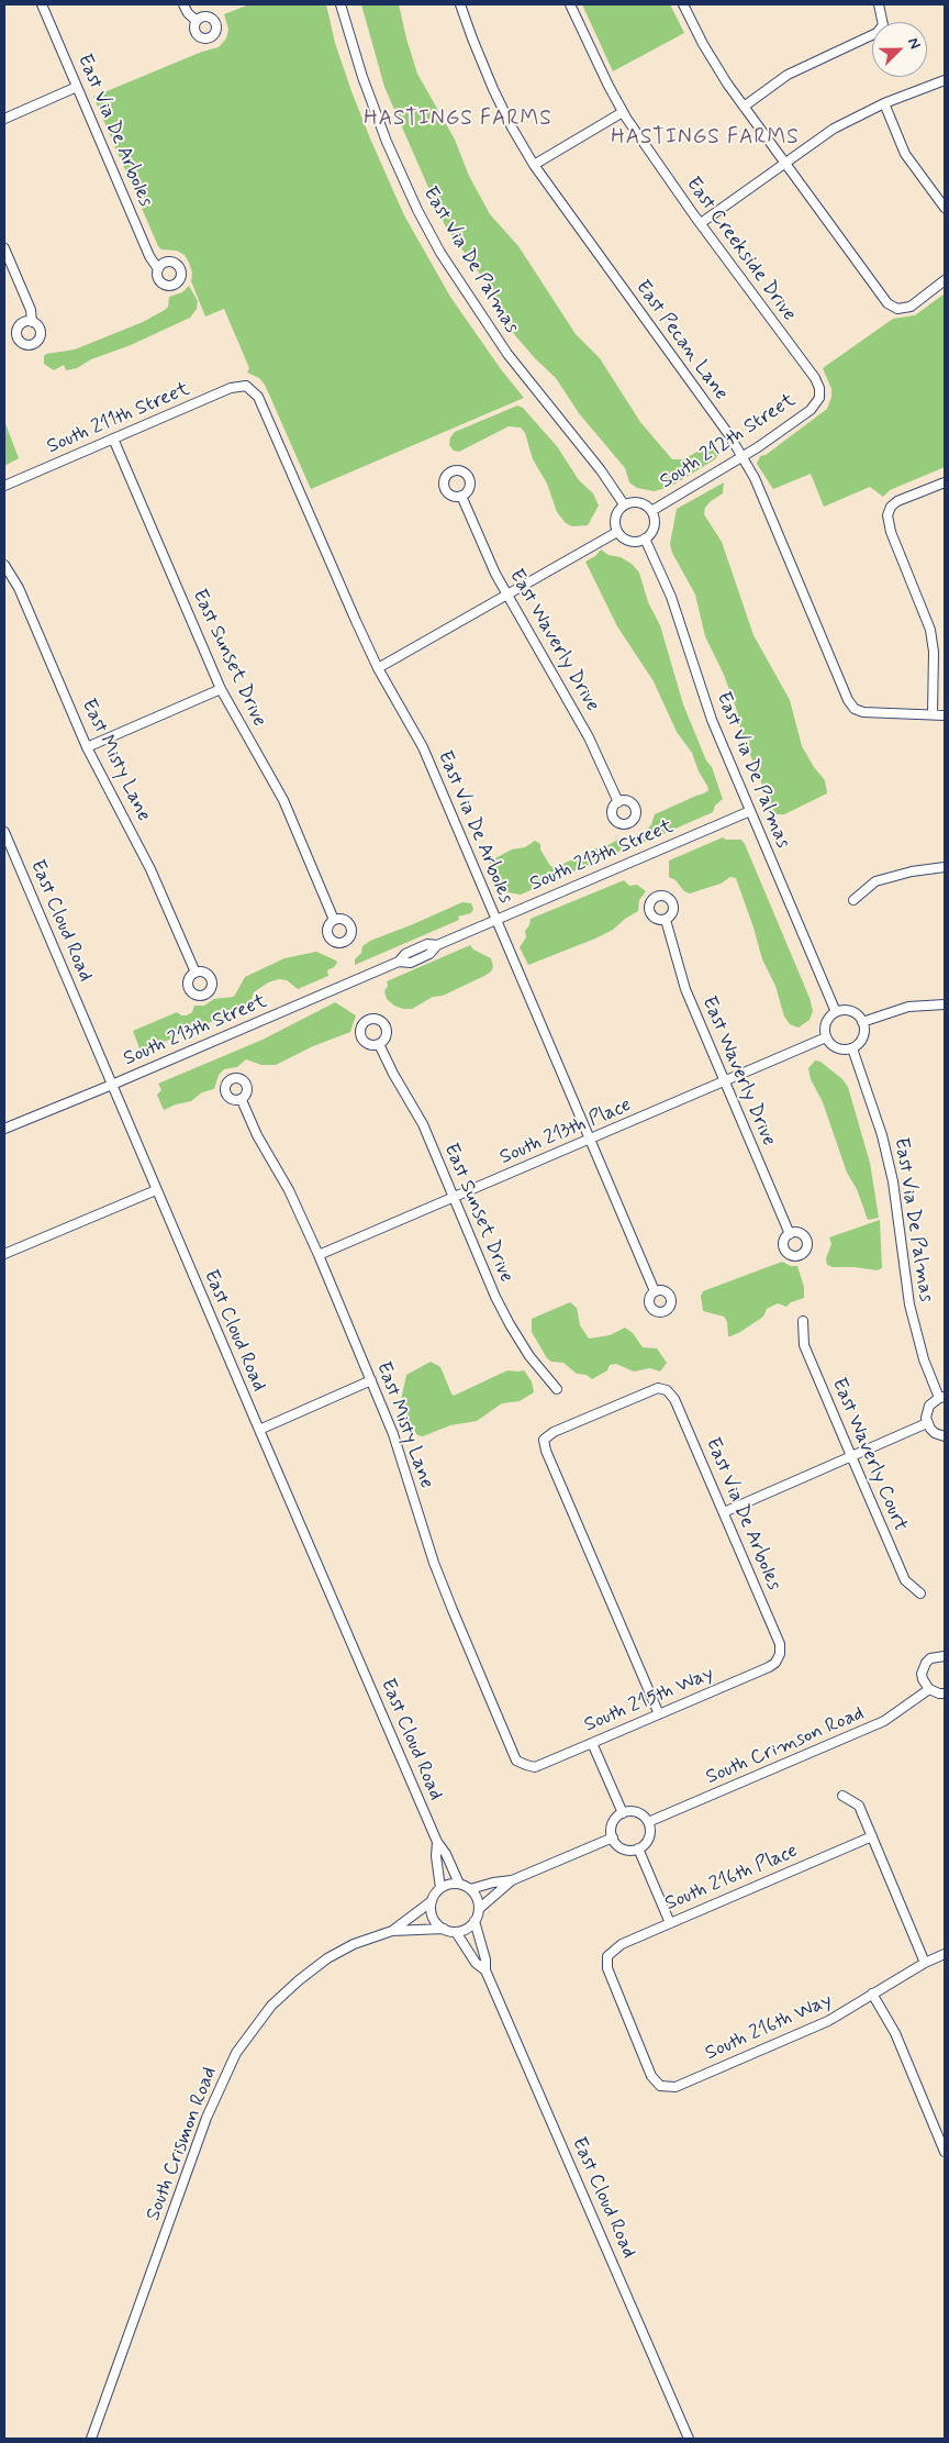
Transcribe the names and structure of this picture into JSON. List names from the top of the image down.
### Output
{
  "streets": {
    "street": [
      "East Via De Arboles",
      "East Creekside Drive",
      "East Via De Palmas",
      "East Pecan Lane",
      "South 211th Street",
      "South 212th Street",
      "East Waverly Drive",
      "East Sunset Drive",
      "East Misty Lane",
      "South 213th Street",
      "East Cloud Road",
      "South 213th Place",
      "East Waverly Court",
      "South 215th Way",
      "South Crimson Road",
      "South 216th Place",
      "South 216th Way",
      "South Crismon Road"
    ]
  },
  "crossings": [
    ["East Via De Arboles", "South 211th Street"],
    ["East Via De Arboles", "South 213th Street"],
    ["East Via De Arboles", "South 213th Place"],
    ["East Via De Arboles", "South 215th Way"],
    ["East Creekside Drive", "South 212th Street"],
    ["East Via De Palmas", "South 212th Street"],
    ["East Via De Palmas", "South 213th Street"],
    ["East Via De Palmas", "South 213th Place"],
    ["East Pecan Lane", "South 212th Street"],
    ["South 211th Street", "East Sunset Drive"],
    ["East Waverly Drive", "South 213th Place"],
    ["East Sunset Drive", "South 213th Place"],
    ["East Misty Lane", "South 213th Place"],
    ["East Misty Lane", "South 215th Way"],
    ["South 213th Street", "East Cloud Road"],
    ["East Cloud Road", "South Crismon Road"],
    ["South 216th Place", "South 216th Way"]
  ],
  "districts": ["HASTINGS FARMS", "HASTINGS FARMS"],
  "north": "top right"
}
